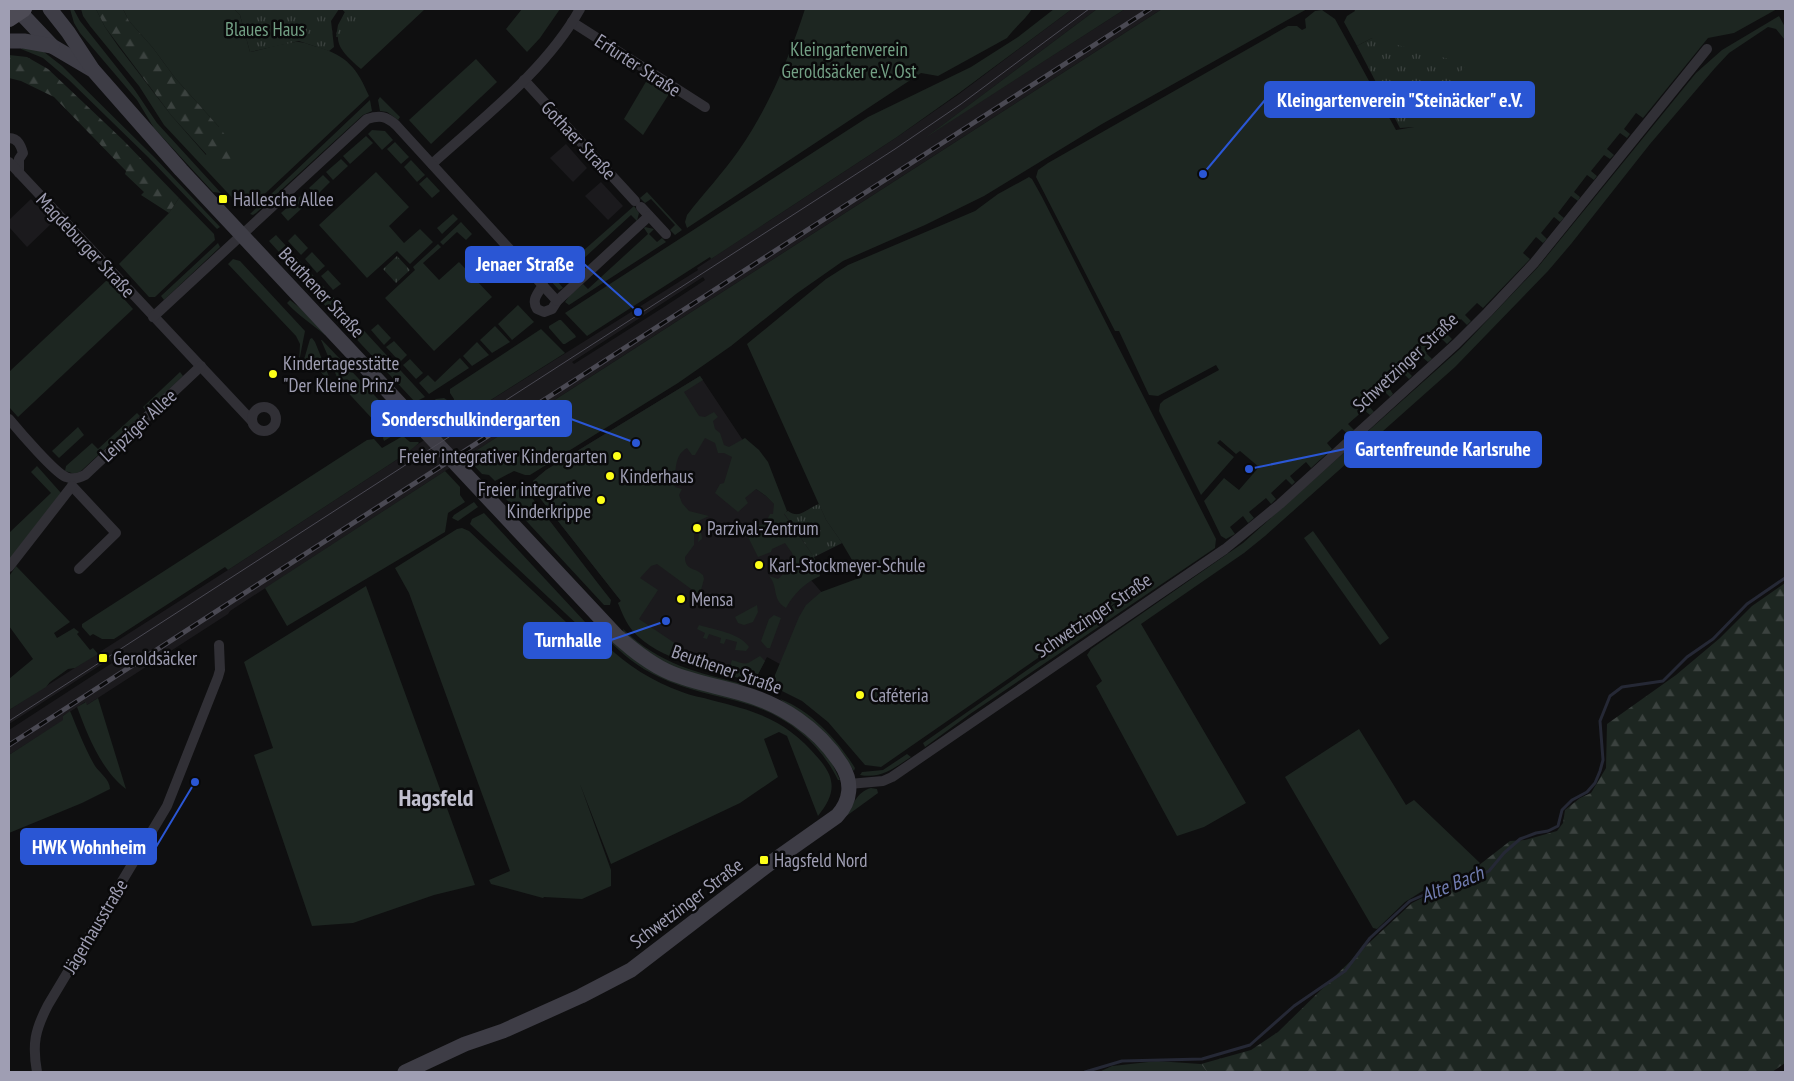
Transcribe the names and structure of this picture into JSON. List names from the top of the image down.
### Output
{
  "streets": {
    "main road": ["Beuthener Straße", "Schwetzinger Straße"],
    "street": [
      "Erfurter Straße",
      "Gothaer Straße",
      "Magdeburger Straße",
      "Leipziger Allee",
      "Jägerhausstraße"
    ]
  },
  "crossings": [
    ["Magdeburger Straße", "Leipziger Allee"],
    ["Beuthener Straße", "Schwetzinger Straße"]
  ],
  "districts": ["Hagsfeld"],
  "water": ["Alte Bach"],
  "parks": ["Blaues Haus", "Kleingartenverein Geroldsäcker e.V. Ost"],
  "places": {
    "other": [
      "Kleingartenverein \"Steinäcker\" e.V.",
      "Jenaer Straße",
      "Kindertagesstätte \"Der Kleine Prinz\"",
      "Sonderschulkindergarten",
      "Freier integrativer Kindergarten",
      "Gartenfreunde Karlsruhe",
      "Kinderhaus",
      "Freier integrative Kinderkrippe",
      "Parzival-Zentrum",
      "Karl-Stockmeyer-Schule",
      "Mensa",
      "Turnhalle",
      "Caféteria",
      "HWK Wohnheim"
    ],
    "transit": ["Hallesche Allee", "Geroldsäcker", "Hagsfeld Nord"]
  }
}
